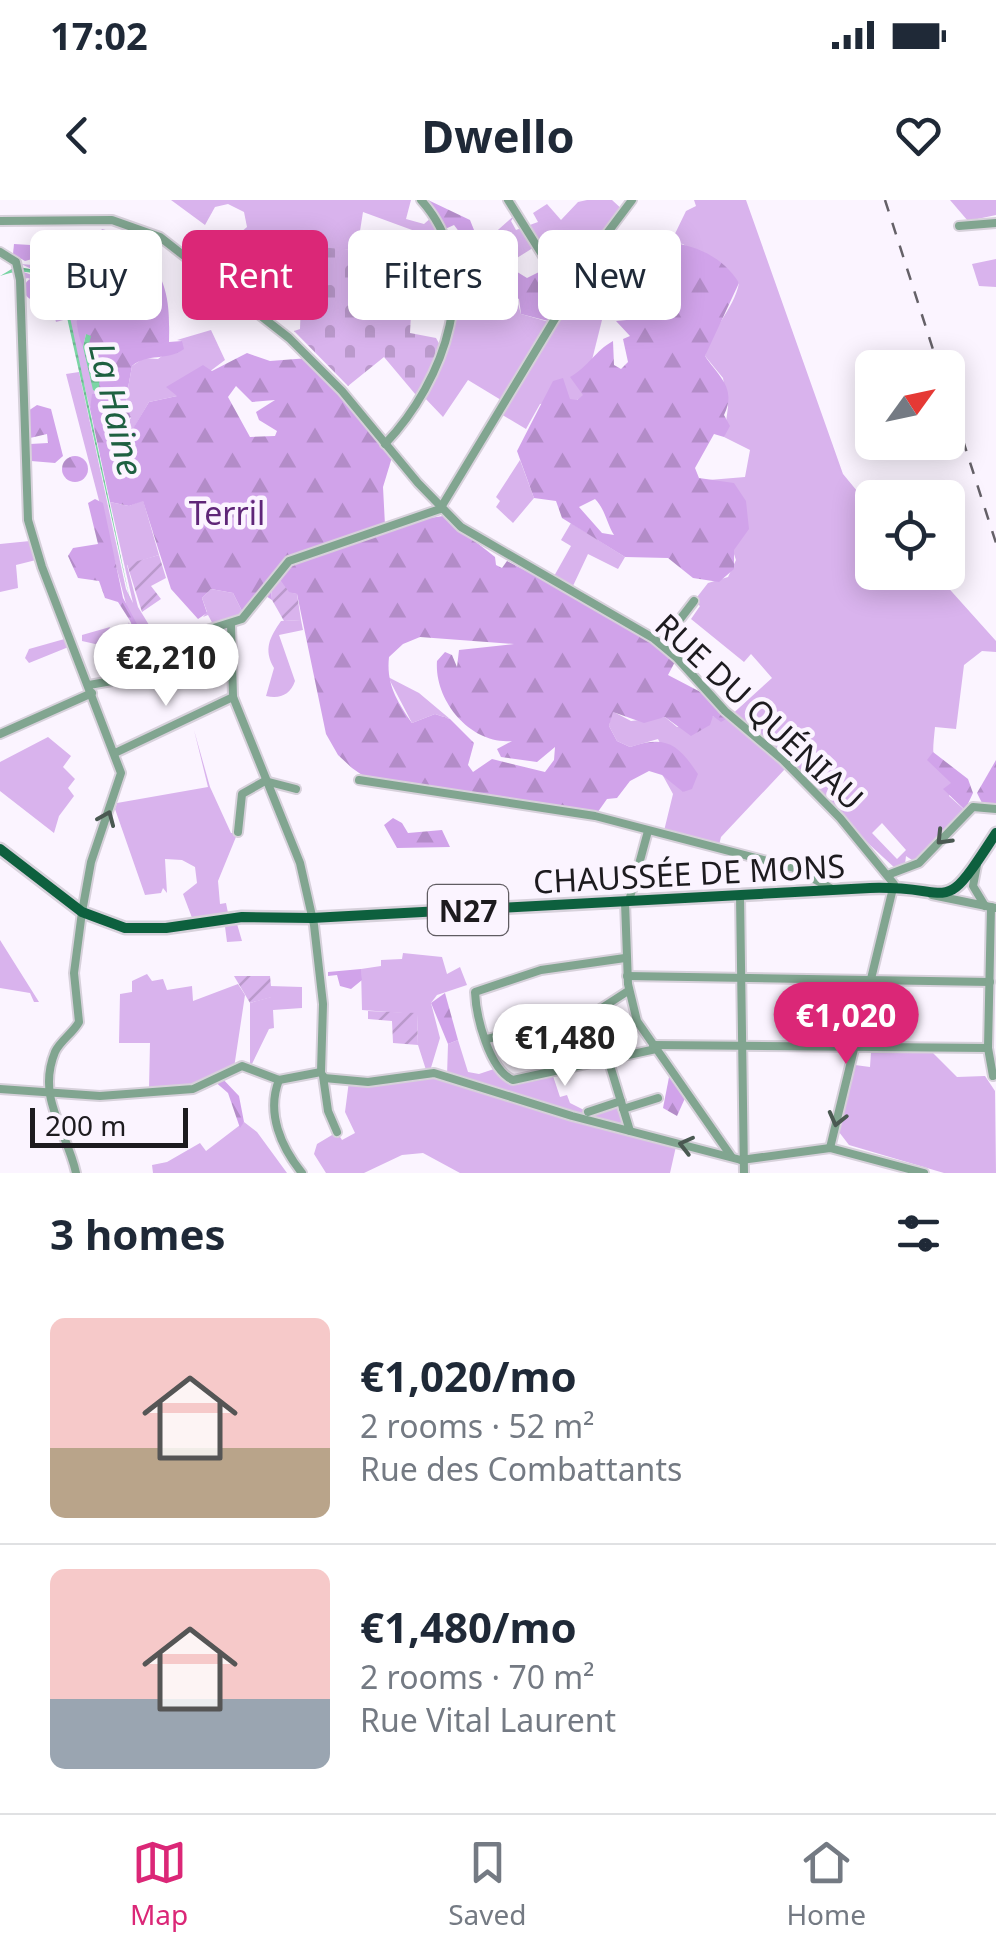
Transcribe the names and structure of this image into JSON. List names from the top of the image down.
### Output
{
  "streets": {
    "main road": ["CHAUSSÉE DE MONS", "N27"],
    "street": ["RUE DU QUÉNIAU"]
  },
  "crossings": [
    ["RUE DU QUÉNIAU", "CHAUSSÉE DE MONS"]
  ],
  "water": ["La Haine"],
  "parks": ["Terril"],
  "scale_bar": "200 m",
  "north": "top right",
  "page": {
    "status": "17:02",
    "header": "Dwello",
    "chip": [
      "Buy",
      "Rent",
      "Filters",
      "New"
    ],
    "price": ["€2,210", "€1,020", "€1,480"],
    "scale": "200 m",
    "heading": "3 homes",
    "list": [
      {
        "name": "€1,020/mo",
        "note": "2 rooms · 52 m² · Rue des Combattants"
      },
      {
        "name": "€1,480/mo",
        "note": "2 rooms · 70 m² · Rue Vital Laurent"
      }
    ],
    "tabs": ["Map", "Saved", "Home"]
  }
}
